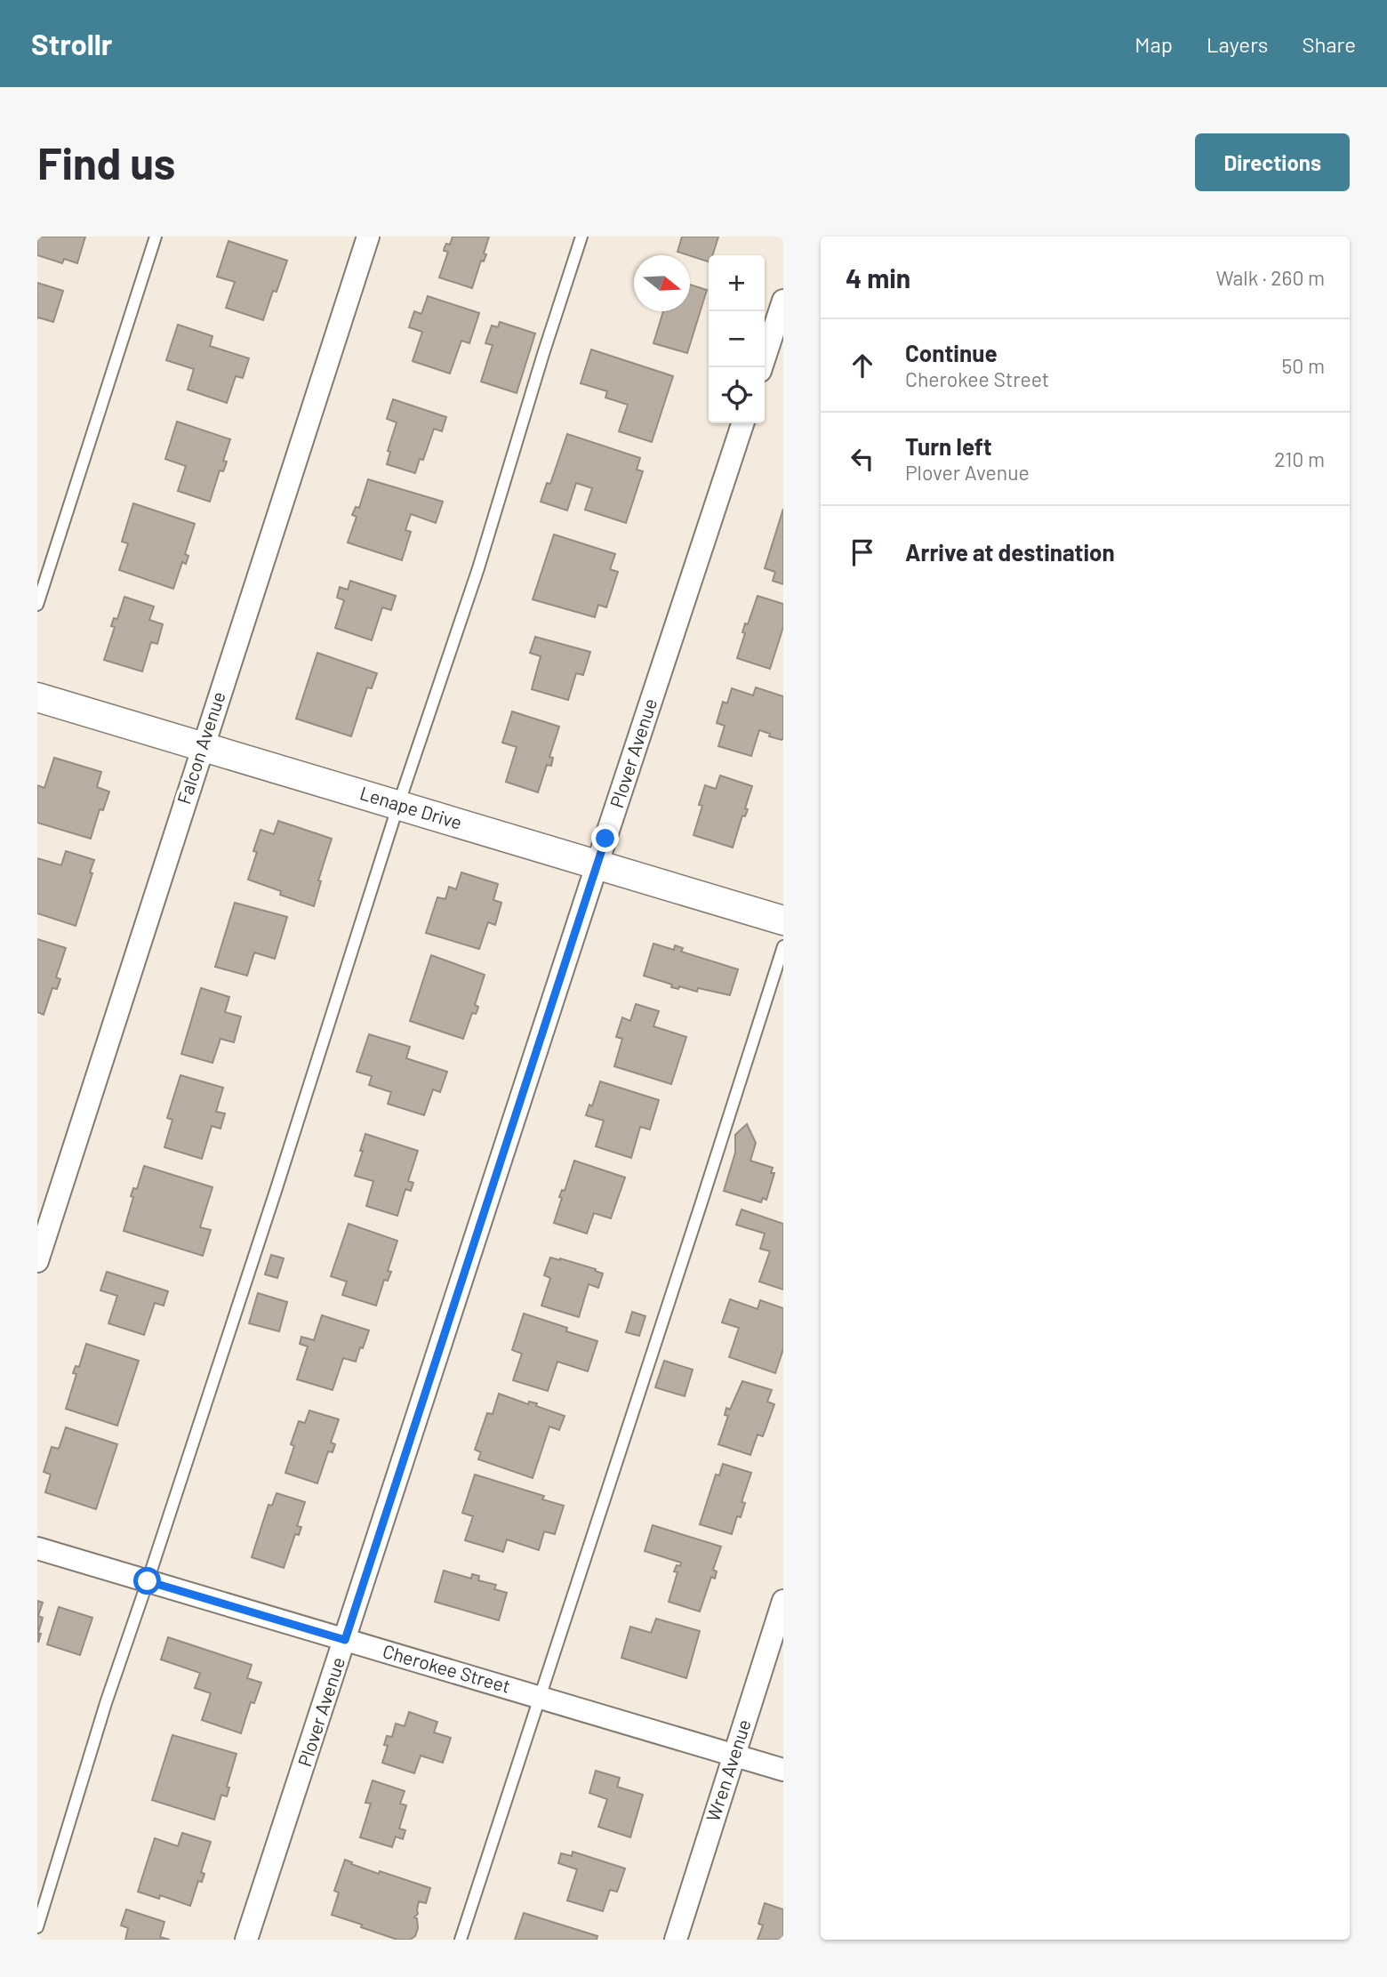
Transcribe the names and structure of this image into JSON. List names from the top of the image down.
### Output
{
  "streets": {
    "street": [
      "Falcon Avenue",
      "Plover Avenue",
      "Lenape Drive",
      "Cherokee Street",
      "Wren Avenue"
    ]
  },
  "crossings": [
    ["Falcon Avenue", "Lenape Drive"],
    ["Plover Avenue", "Lenape Drive"],
    ["Plover Avenue", "Cherokee Street"],
    ["Cherokee Street", "Wren Avenue"]
  ],
  "north": "right",
  "page": {
    "header": "Strollr",
    "nav": ["Map", "Layers", "Share"],
    "buttons": "Directions",
    "title": "Find us",
    "heading": ["4 min", "Walk · 260 m"],
    "map_buttons": ["+", "−"],
    "list": [
      ["Continue", "Cherokee Street", "50 m"],
      ["Turn left", "Plover Avenue", "210 m"],
      "Arrive at destination"
    ]
  }
}
